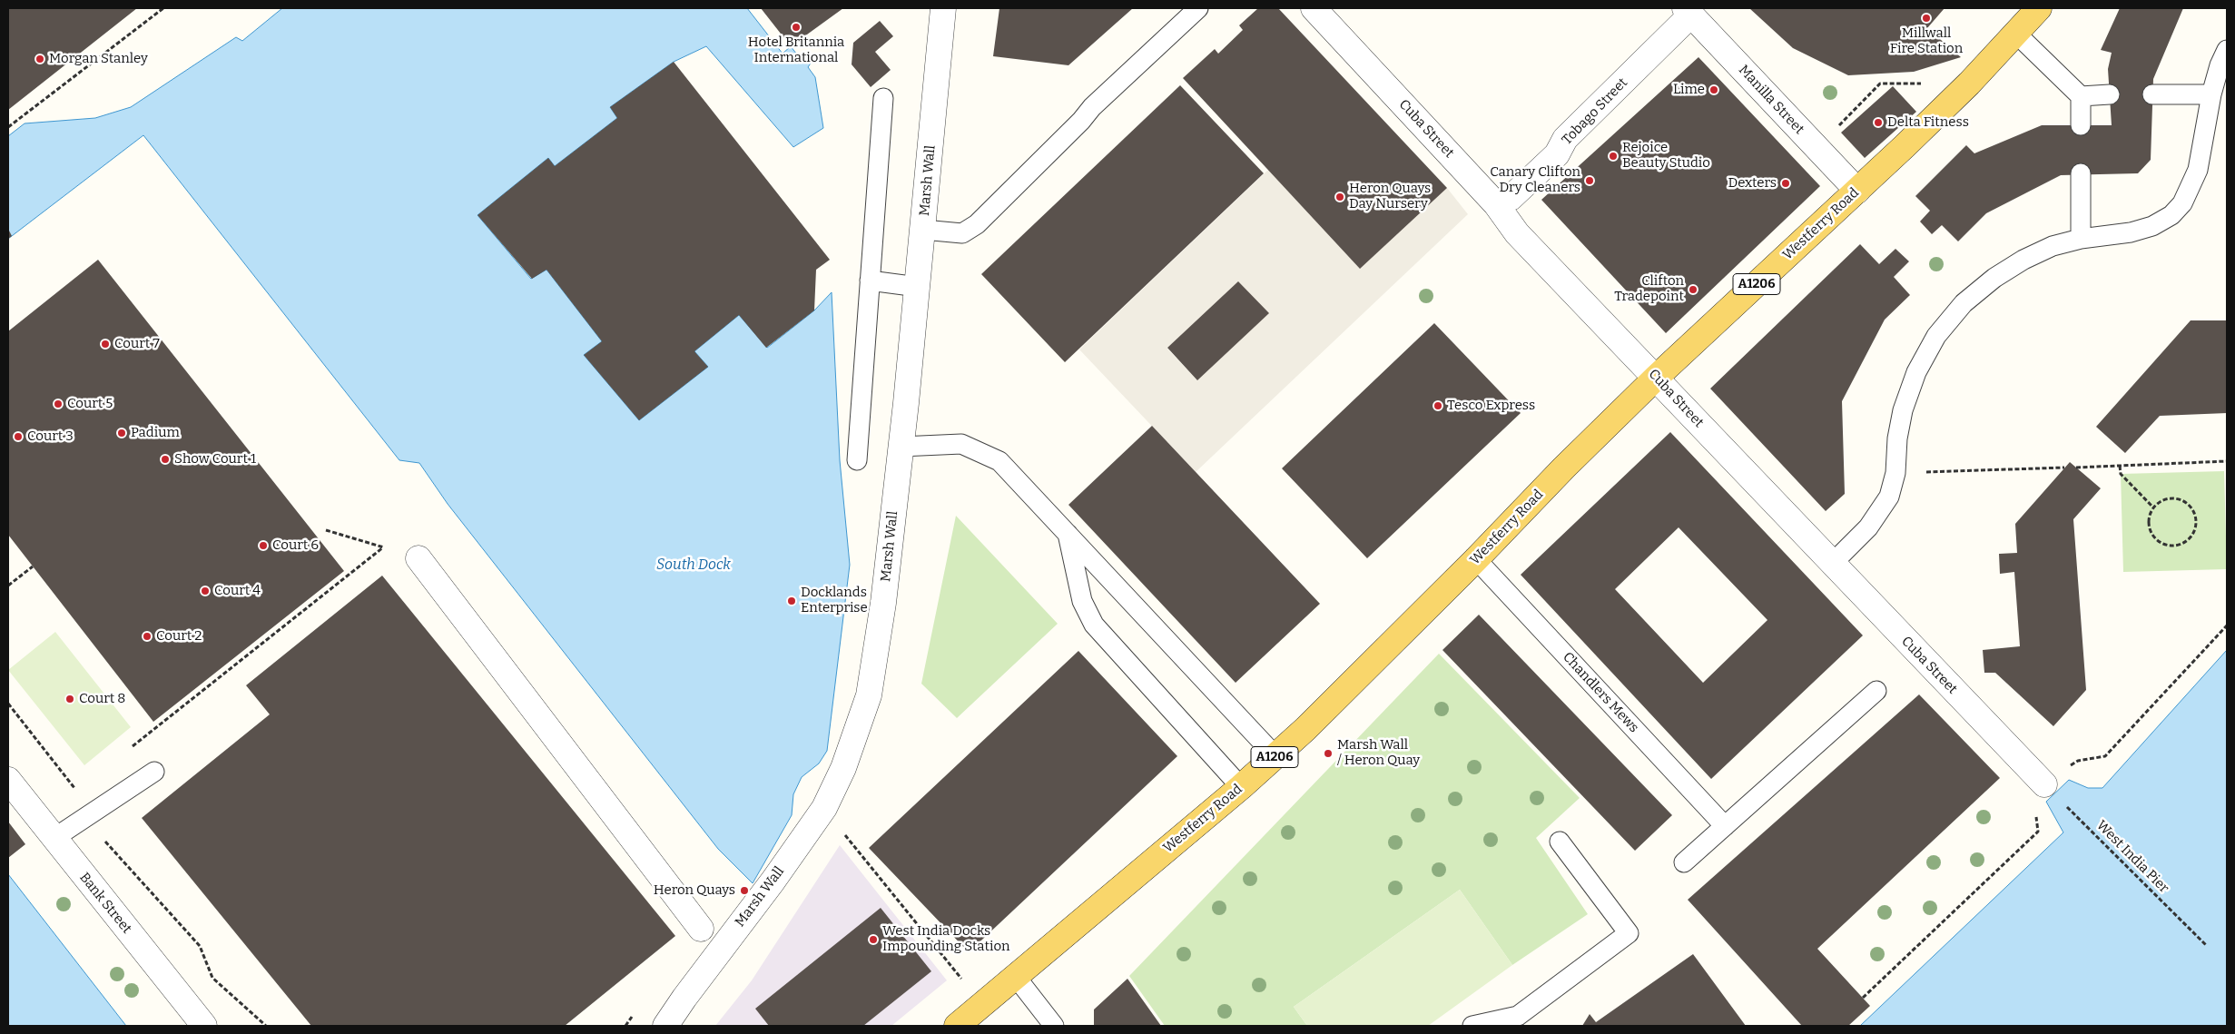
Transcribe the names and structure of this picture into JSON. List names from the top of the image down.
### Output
{
  "streets": {
    "main road": ["Westferry Road", "A1206"],
    "street": [
      "Manilla Street",
      "Tobago Street",
      "Cuba Street",
      "Marsh Wall",
      "Bank Street"
    ],
    "lane": ["Chandlers Mews"],
    "path": ["West India Pier"]
  },
  "crossings": [
    ["Manilla Street", "Tobago Street"],
    ["Manilla Street", "Westferry Road"],
    ["Tobago Street", "Cuba Street"],
    ["Cuba Street", "Westferry Road"],
    ["Cuba Street", "West India Pier"],
    ["Westferry Road", "Chandlers Mews"]
  ],
  "water": ["South Dock"],
  "places": [
    "Millwall Fire Station",
    "Hotel Britannia International",
    "Morgan Stanley",
    "Lime",
    "Delta Fitness",
    "Rejoice Beauty Studio",
    "Canary Clifton Dry Cleaners",
    "Dexters",
    "Heron Quays Day Nursery",
    "Clifton Tradepoint",
    "Court 7",
    "Court 5",
    "Tesco Express",
    "Padium",
    "Court 3",
    "Show Court 1",
    "Court 6",
    "Court 4",
    "Docklands Enterprise",
    "Court 2",
    "Court 8",
    "Marsh Wall / Heron Quay",
    "Heron Quays",
    "West India Docks Impounding Station"
  ]
}
